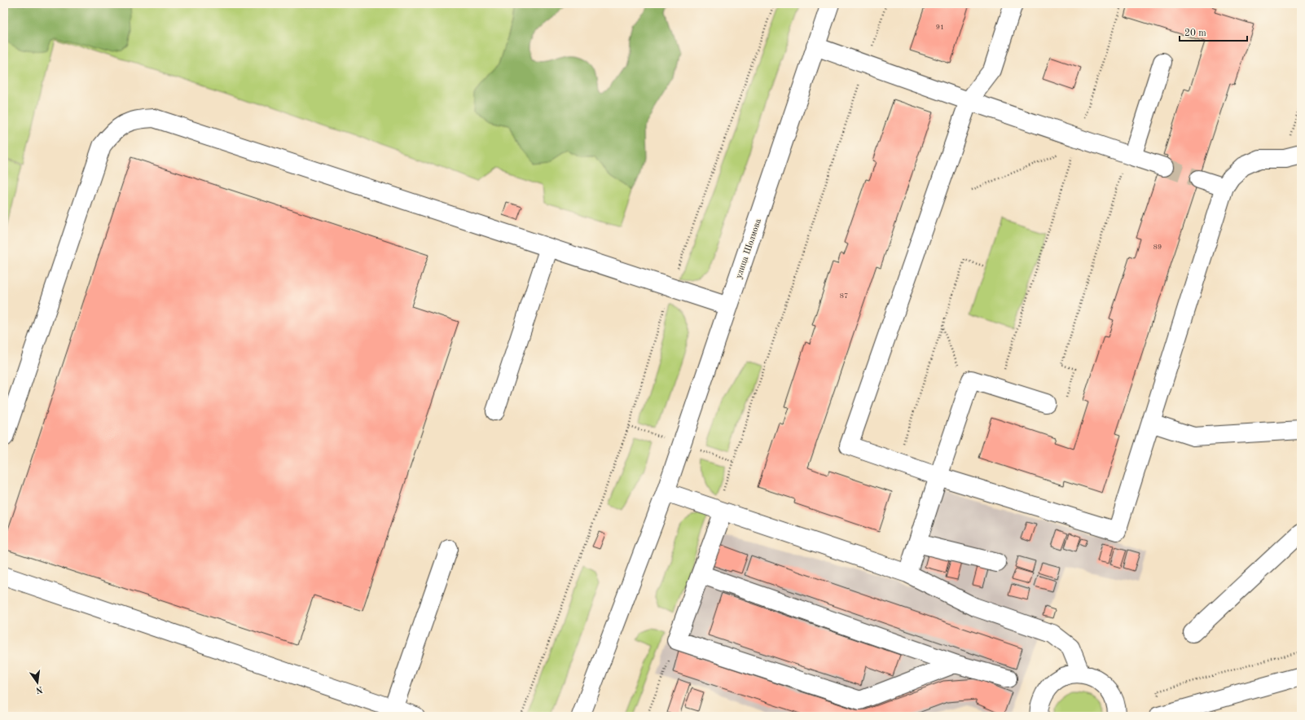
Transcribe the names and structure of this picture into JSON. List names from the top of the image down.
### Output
{
  "streets": {
    "street": ["улица Шолмова"]
  },
  "house_numbers": ["91", "89", "87"],
  "scale_bar": "20 m",
  "north": "bottom"
}
